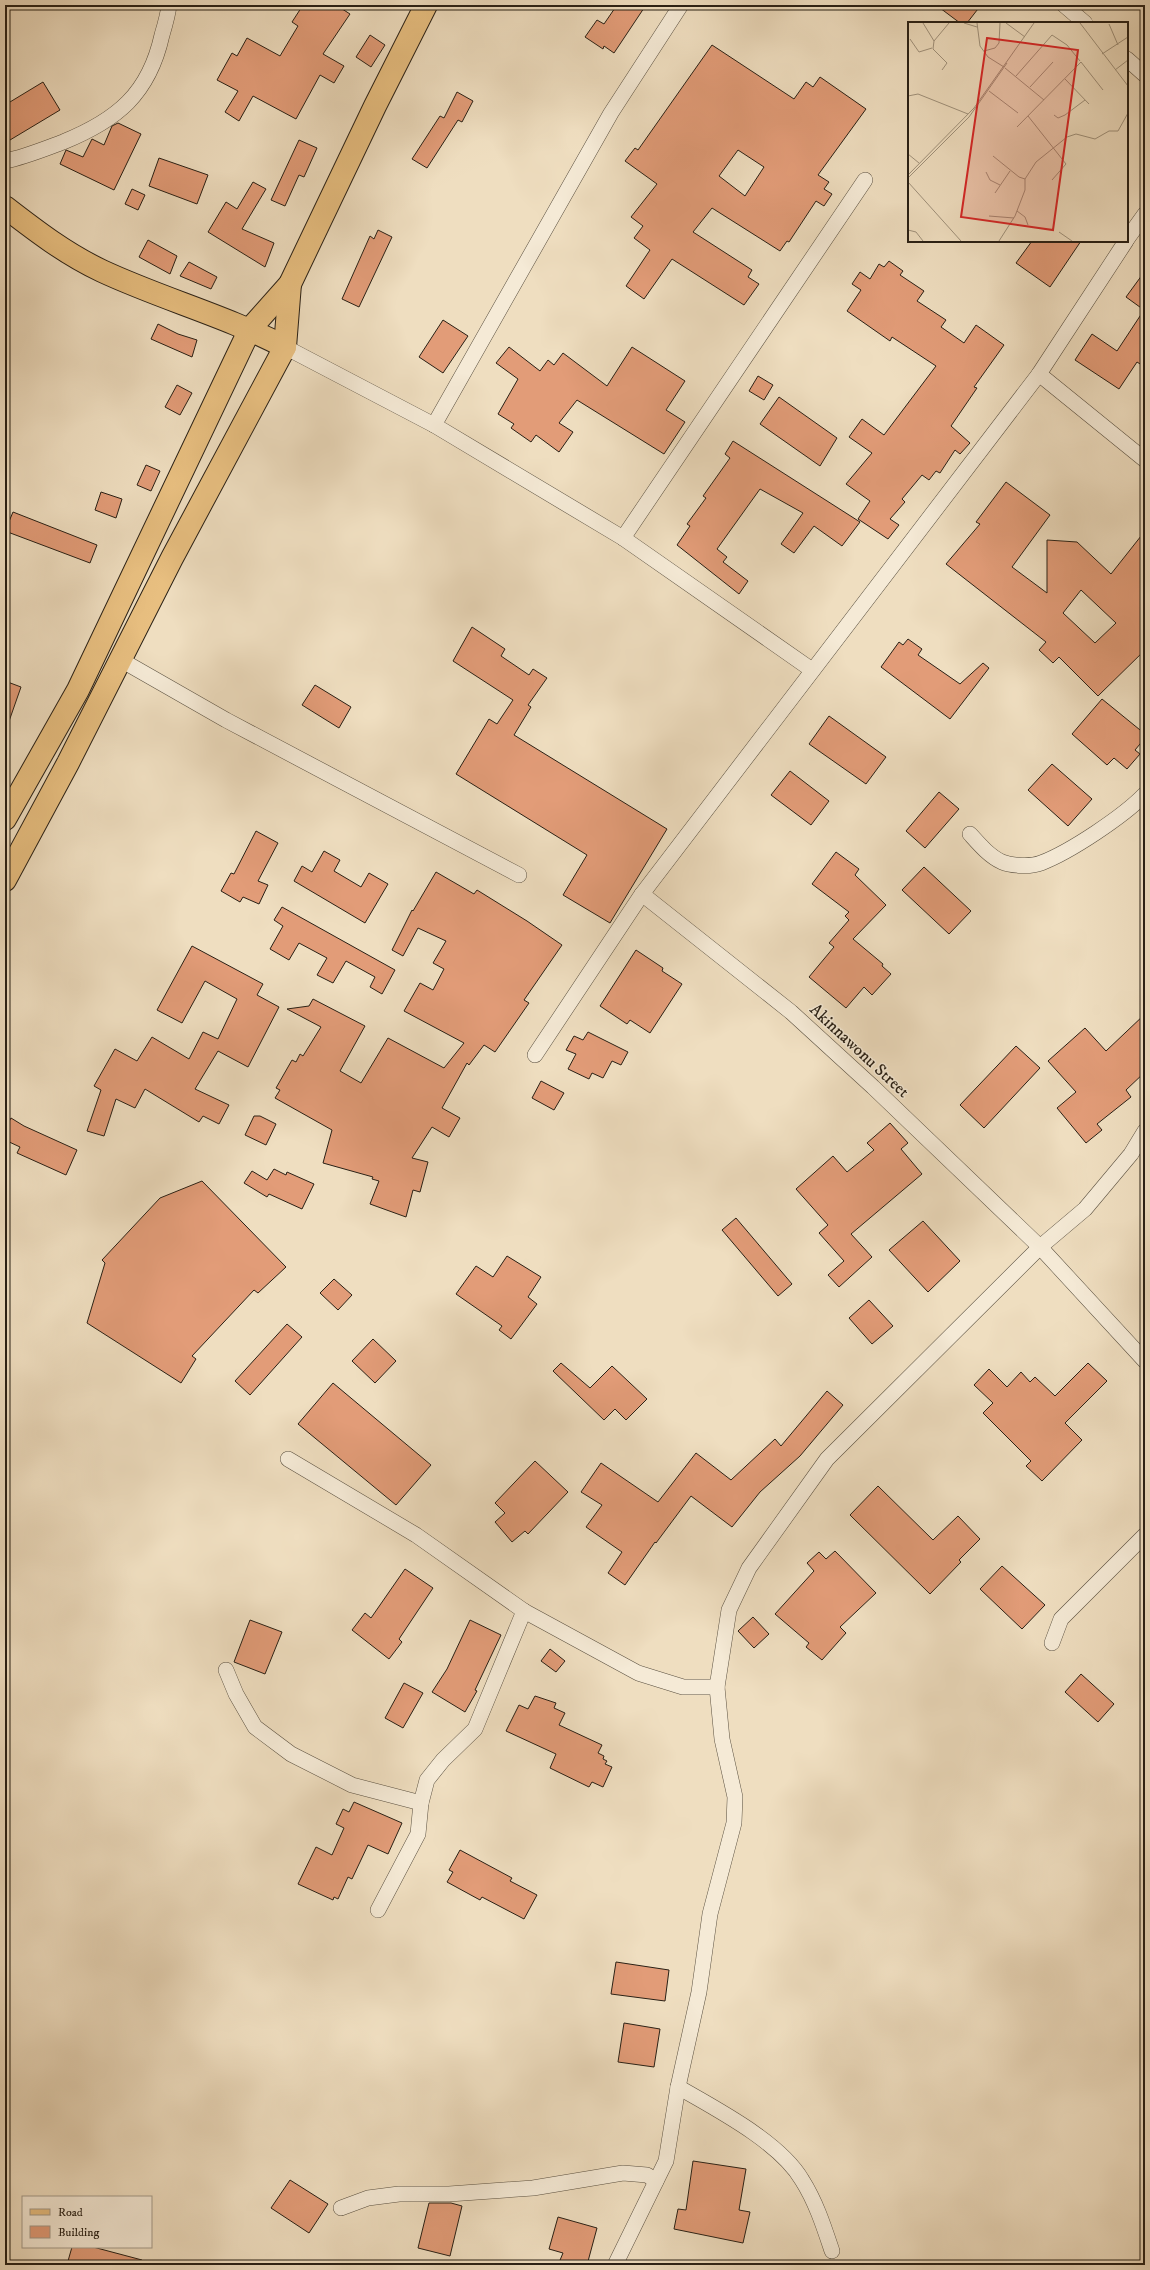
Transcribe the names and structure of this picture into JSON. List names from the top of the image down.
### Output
{
  "streets": {
    "street": ["Akinnawonu Street"]
  },
  "legend": ["Road", "Building"]
}
